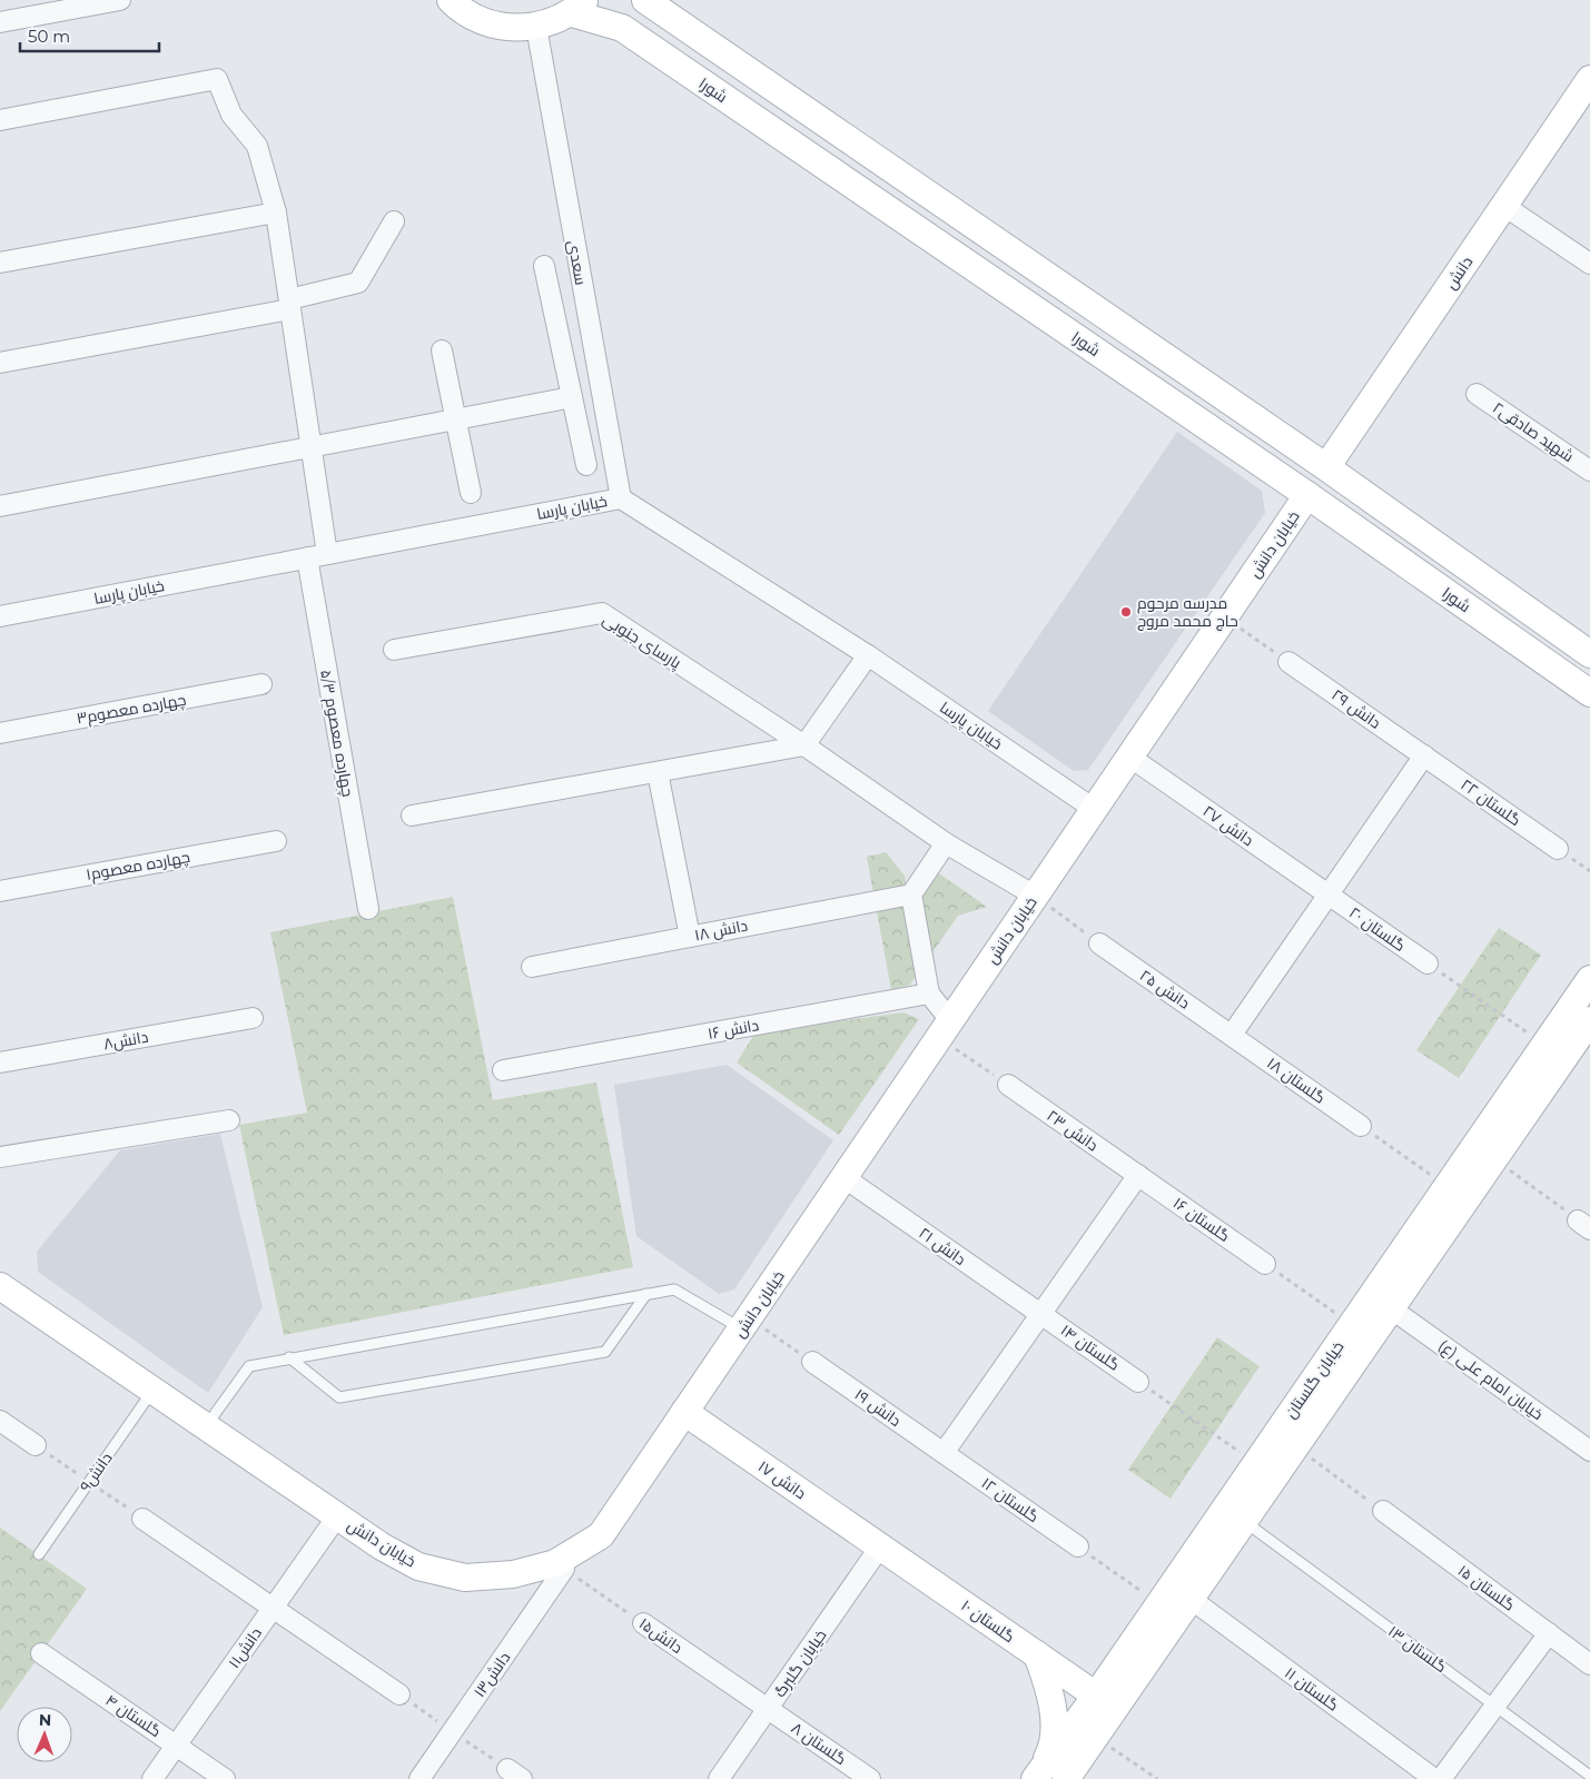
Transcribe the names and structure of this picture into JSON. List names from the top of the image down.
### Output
{
  "streets": {
    "street": [
      "شورا",
      "سعدی",
      "دانش",
      "شهید صادقی۲",
      "خیابان پارسا",
      "خیابان دانش",
      "پارسای جنوبی",
      "چهارده معصوم۳",
      "دانش ۲۹",
      "چهارده معصوم ۵/۳",
      "گلستان ۲۲",
      "دانش ۲۷",
      "چهارده معصوم۱",
      "گلستان ۲۰",
      "دانش ۱۸",
      "دانش ۲۵",
      "دانش ۱۶",
      "دانش۸",
      "گلستان ۱۸",
      "دانش ۲۳",
      "گلستان ۱۶",
      "دانش ۲۱",
      "گلستان ۱۴",
      "خیابان گلستان",
      "خیابان امام علی (ع)",
      "دانش ۱۹",
      "دانش ۱۷",
      "گلستان ۱۲",
      "گلستان ۱۵",
      "گلستان ۱۰",
      "دانش۱۵",
      "دانش۱۱",
      "خیابان گلبرگ",
      "دانش۱۳",
      "گلستان ۱۱",
      "گلستان ۴",
      "گلستان ۸"
    ],
    "lane": ["دانش۹", "گلستان ۱۳"]
  },
  "crossings": [
    ["شورا", "خیابان دانش"],
    ["سعدی", "خیابان پارسا"],
    ["خیابان پارسا", "خیابان دانش"],
    ["خیابان پارسا", "چهارده معصوم ۵/۳"],
    ["خیابان دانش", "پارسای جنوبی"],
    ["خیابان دانش", "دانش ۲۷"],
    ["خیابان دانش", "دانش ۲۱"],
    ["خیابان دانش", "دانش۹"],
    ["خیابان دانش", "دانش ۱۷"],
    ["خیابان دانش", "دانش۱۱"],
    ["دانش ۲۹", "گلستان ۲۲"],
    ["دانش ۲۷", "گلستان ۲۰"],
    ["دانش ۲۵", "گلستان ۱۸"],
    ["دانش ۲۳", "گلستان ۱۶"],
    ["دانش ۲۱", "گلستان ۱۴"],
    ["خیابان گلستان", "خیابان امام علی (ع)"],
    ["خیابان گلستان", "گلستان ۱۰"],
    ["خیابان گلستان", "گلستان ۱۳"],
    ["خیابان گلستان", "گلستان ۱۱"],
    ["دانش ۱۹", "گلستان ۱۲"],
    ["دانش ۱۷", "گلستان ۱۰"],
    ["دانش ۱۷", "خیابان گلبرگ"],
    ["گلستان ۱۰", "خیابان گلبرگ"],
    ["دانش۱۵", "خیابان گلبرگ"],
    ["دانش۱۵", "دانش۱۳"],
    ["دانش۱۵", "گلستان ۸"],
    ["دانش۱۱", "گلستان ۴"],
    ["خیابان گلبرگ", "گلستان ۸"]
  ],
  "places": ["مدرسه مرحوم حاج محمد مروج"],
  "scale_bar": "50 m",
  "north": "top"
}
